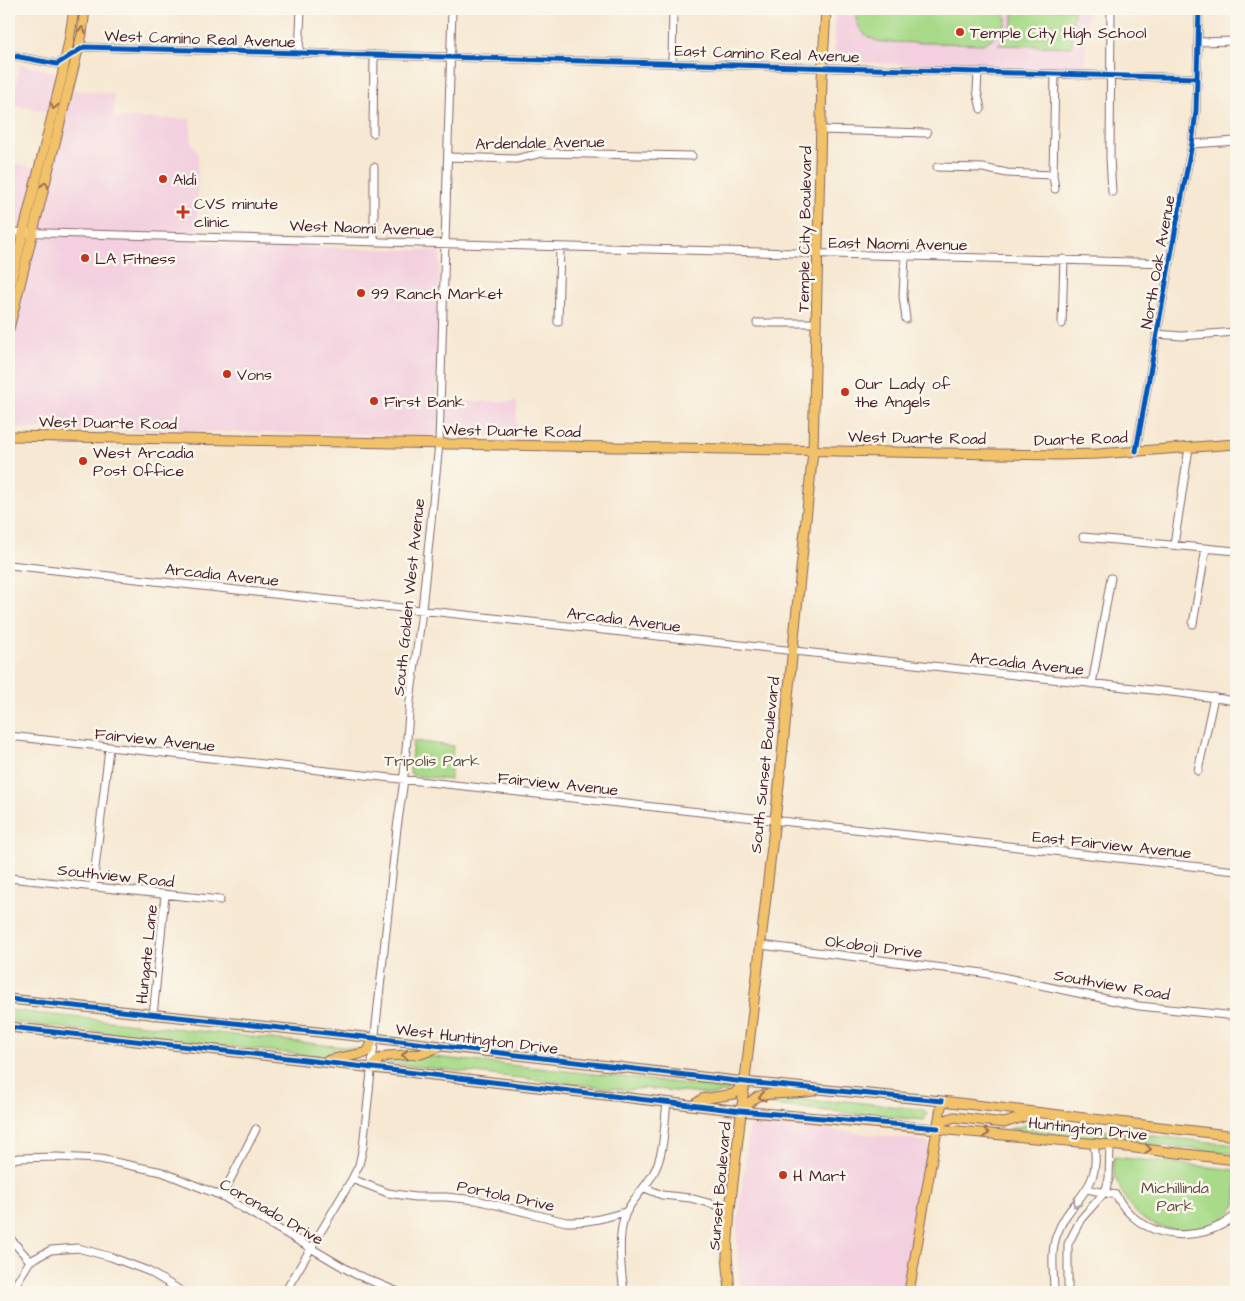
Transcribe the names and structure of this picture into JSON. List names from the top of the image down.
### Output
{
  "streets": {
    "main road": [
      "Temple City Boulevard",
      "West Duarte Road",
      "Duarte Road",
      "South Sunset Boulevard",
      "West Huntington Drive",
      "Huntington Drive",
      "Sunset Boulevard"
    ],
    "street": [
      "West Camino Real Avenue",
      "East Camino Real Avenue",
      "Ardendale Avenue",
      "West Naomi Avenue",
      "East Naomi Avenue",
      "North Oak Avenue",
      "Arcadia Avenue",
      "South Golden West Avenue",
      "Fairview Avenue",
      "East Fairview Avenue",
      "Southview Road",
      "Okoboji Drive",
      "Hungate Lane",
      "Portola Drive",
      "Coronado Drive"
    ]
  },
  "crossings": [
    ["West Camino Real Avenue", "East Camino Real Avenue"],
    ["East Camino Real Avenue", "Temple City Boulevard"],
    ["East Camino Real Avenue", "North Oak Avenue"],
    ["East Camino Real Avenue", "South Golden West Avenue"],
    ["Ardendale Avenue", "South Golden West Avenue"],
    ["West Naomi Avenue", "East Naomi Avenue"],
    ["West Naomi Avenue", "South Golden West Avenue"],
    ["Temple City Boulevard", "East Naomi Avenue"],
    ["Temple City Boulevard", "West Duarte Road"],
    ["Temple City Boulevard", "South Sunset Boulevard"],
    ["East Naomi Avenue", "North Oak Avenue"],
    ["East Naomi Avenue", "South Golden West Avenue"],
    ["North Oak Avenue", "Duarte Road"],
    ["West Duarte Road", "Duarte Road"],
    ["West Duarte Road", "South Golden West Avenue"],
    ["West Duarte Road", "South Sunset Boulevard"],
    ["Arcadia Avenue", "South Golden West Avenue"],
    ["Arcadia Avenue", "South Sunset Boulevard"],
    ["South Golden West Avenue", "Fairview Avenue"],
    ["South Golden West Avenue", "West Huntington Drive"],
    ["South Golden West Avenue", "Portola Drive"],
    ["South Golden West Avenue", "Coronado Drive"],
    ["Fairview Avenue", "South Sunset Boulevard"],
    ["Fairview Avenue", "East Fairview Avenue"],
    ["South Sunset Boulevard", "Okoboji Drive"],
    ["South Sunset Boulevard", "West Huntington Drive"],
    ["South Sunset Boulevard", "Sunset Boulevard"],
    ["Southview Road", "Okoboji Drive"],
    ["Southview Road", "Hungate Lane"],
    ["Hungate Lane", "West Huntington Drive"],
    ["West Huntington Drive", "Huntington Drive"],
    ["West Huntington Drive", "Sunset Boulevard"]
  ],
  "parks": ["Tripolis Park", "Michillinda Park"],
  "places": {
    "other": [
      "Temple City High School",
      "Aldi",
      "LA Fitness",
      "99 Ranch Market",
      "Vons",
      "Our Lady of the Angels",
      "First Bank",
      "West Arcadia Post Office",
      "H Mart"
    ],
    "health": ["CVS minute clinic"]
  }
}
